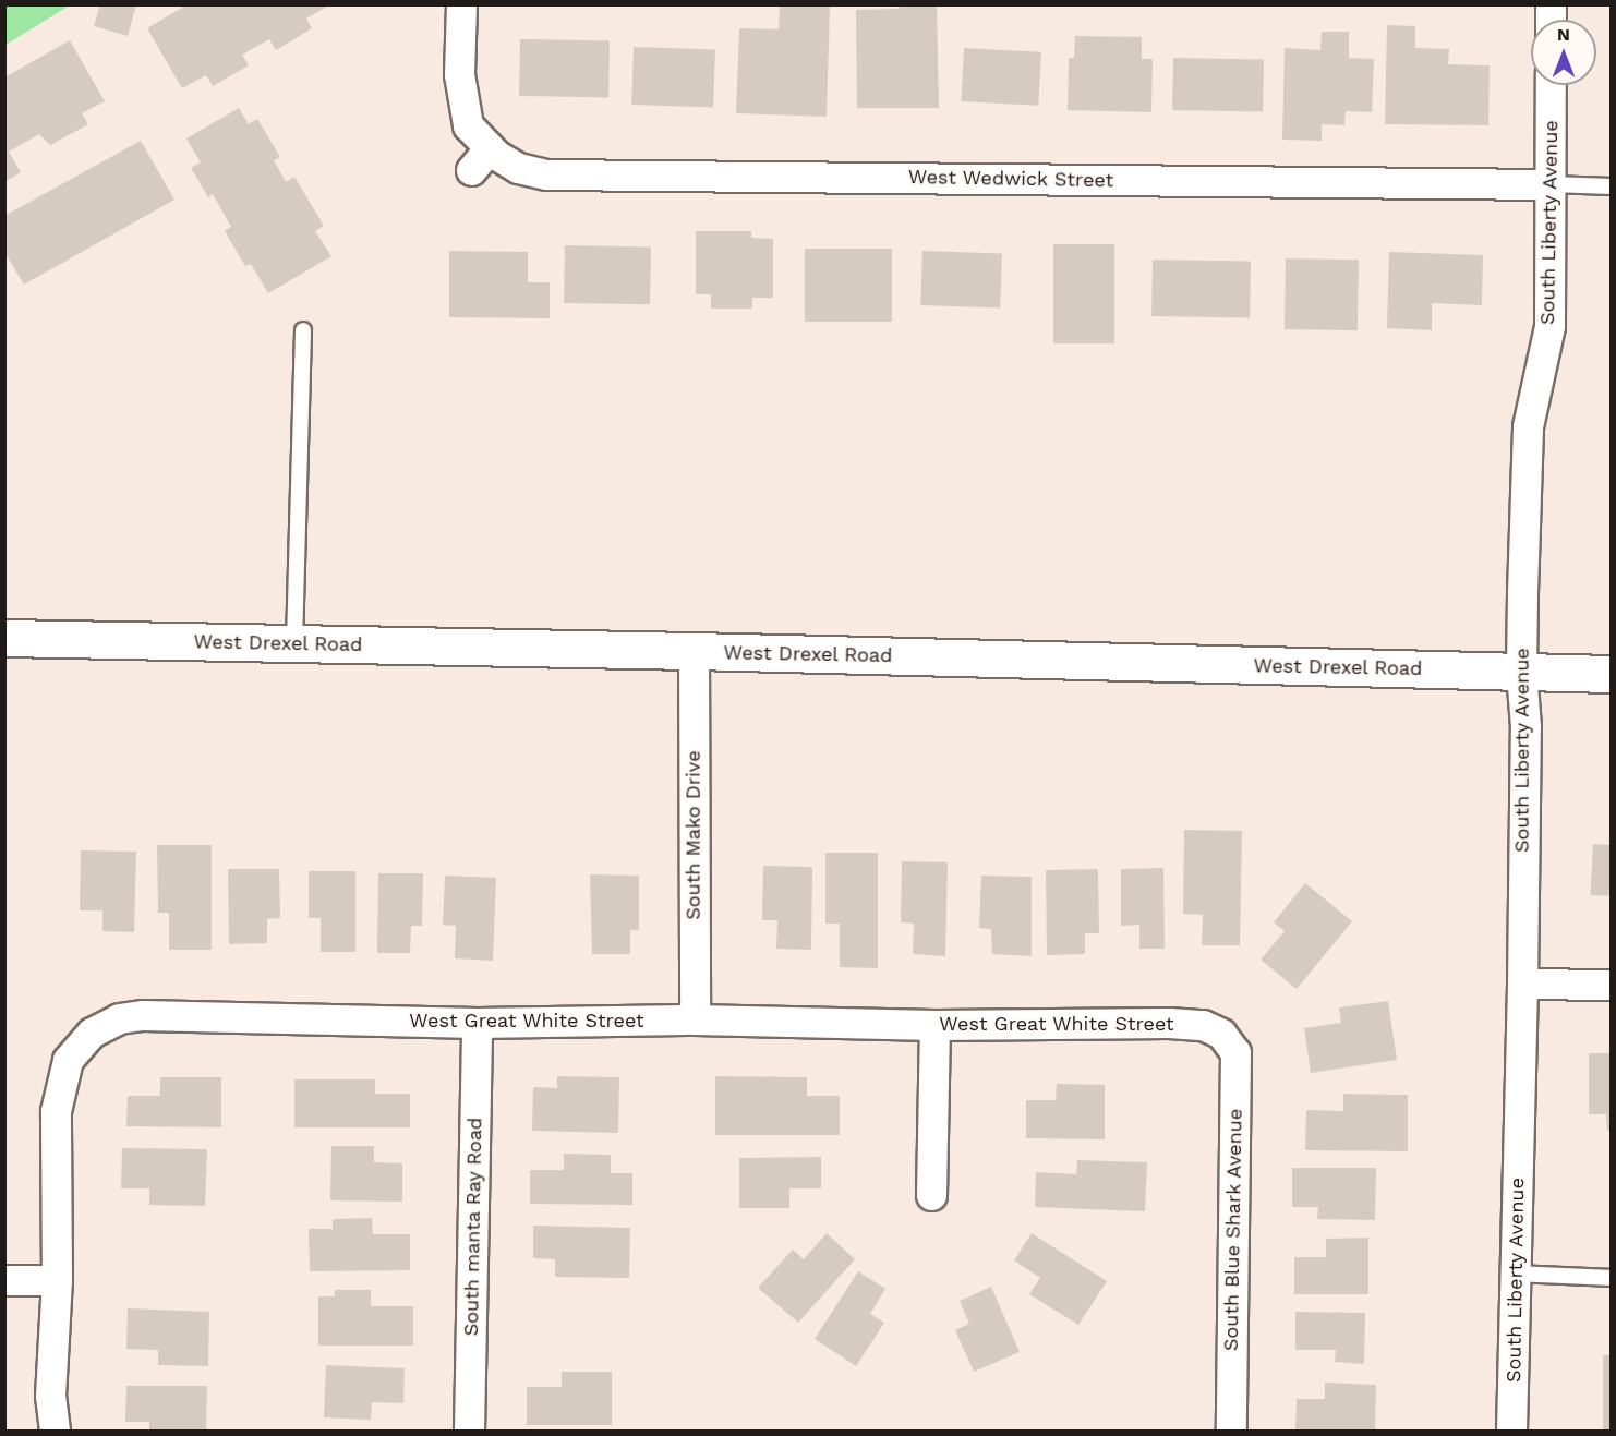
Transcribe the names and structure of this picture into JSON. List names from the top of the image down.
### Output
{
  "streets": {
    "street": [
      "West Wedwick Street",
      "South Liberty Avenue",
      "West Drexel Road",
      "South Mako Drive",
      "West Great White Street",
      "South manta Ray Road",
      "South Blue Shark Avenue"
    ]
  },
  "crossings": [
    ["West Wedwick Street", "South Liberty Avenue"],
    ["South Liberty Avenue", "West Drexel Road"],
    ["West Drexel Road", "South Mako Drive"],
    ["South Mako Drive", "West Great White Street"],
    ["West Great White Street", "South manta Ray Road"],
    ["West Great White Street", "South Blue Shark Avenue"]
  ],
  "north": "top"
}
